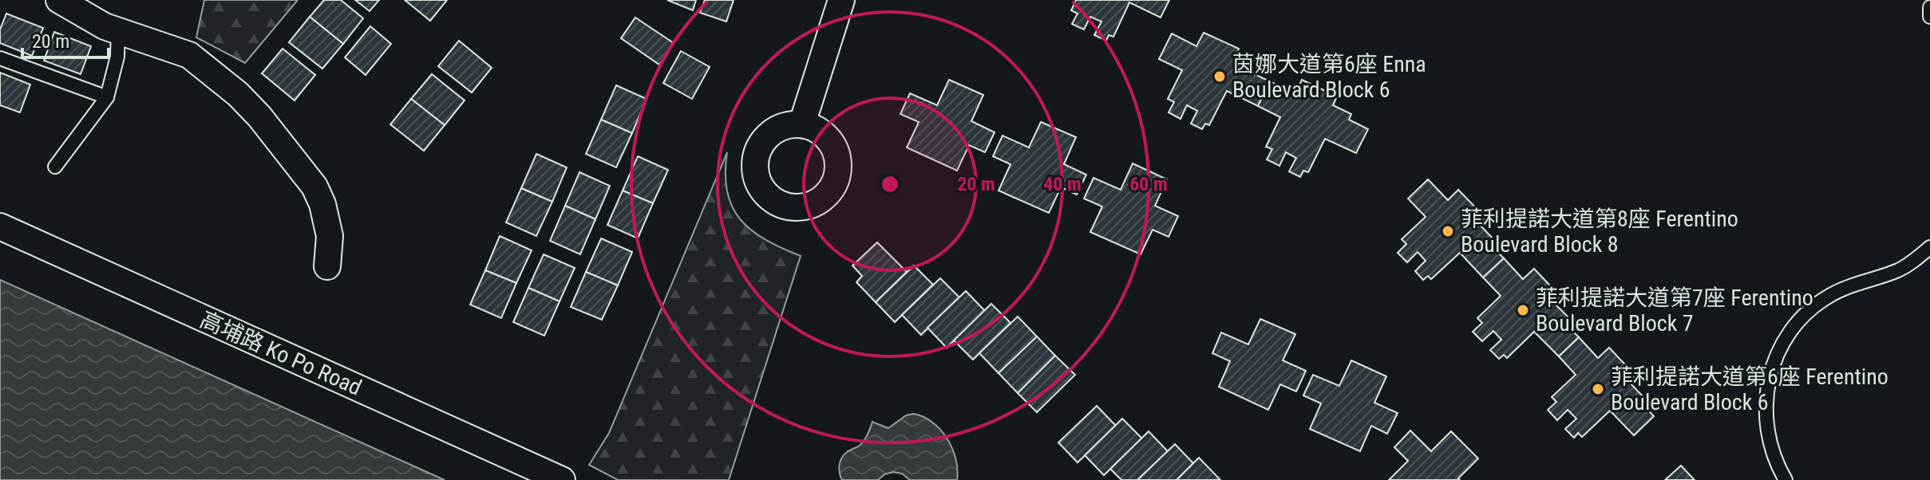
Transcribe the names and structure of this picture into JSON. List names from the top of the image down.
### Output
{
  "streets": {
    "street": ["高埔路 Ko Po Road"]
  },
  "places": [
    "茵娜大道第6座 Enna Boulevard Block 6",
    "菲利提諾大道第8座 Ferentino Boulevard Block 8",
    "菲利提諾大道第7座 Ferentino Boulevard Block 7",
    "菲利提諾大道第6座 Ferentino Boulevard Block 6"
  ],
  "scale_bar": "20 m",
  "rings": ["20 m", "40 m", "60 m"]
}
